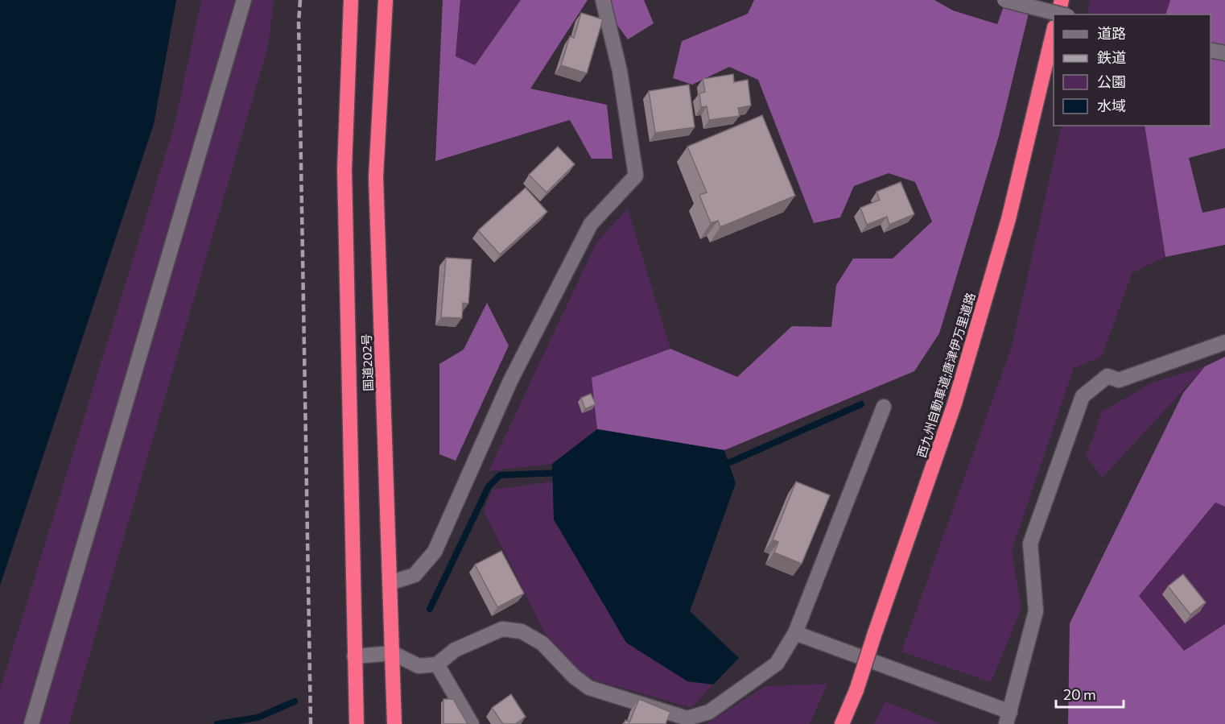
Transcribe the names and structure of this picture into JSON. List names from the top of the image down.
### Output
{
  "streets": {
    "highway": ["国道202号", "西九州自動車道;唐津伊万里道路"]
  },
  "legend": [
    "道路",
    "鉄道",
    "公園",
    "水域"
  ],
  "scale_bar": "20 m"
}
